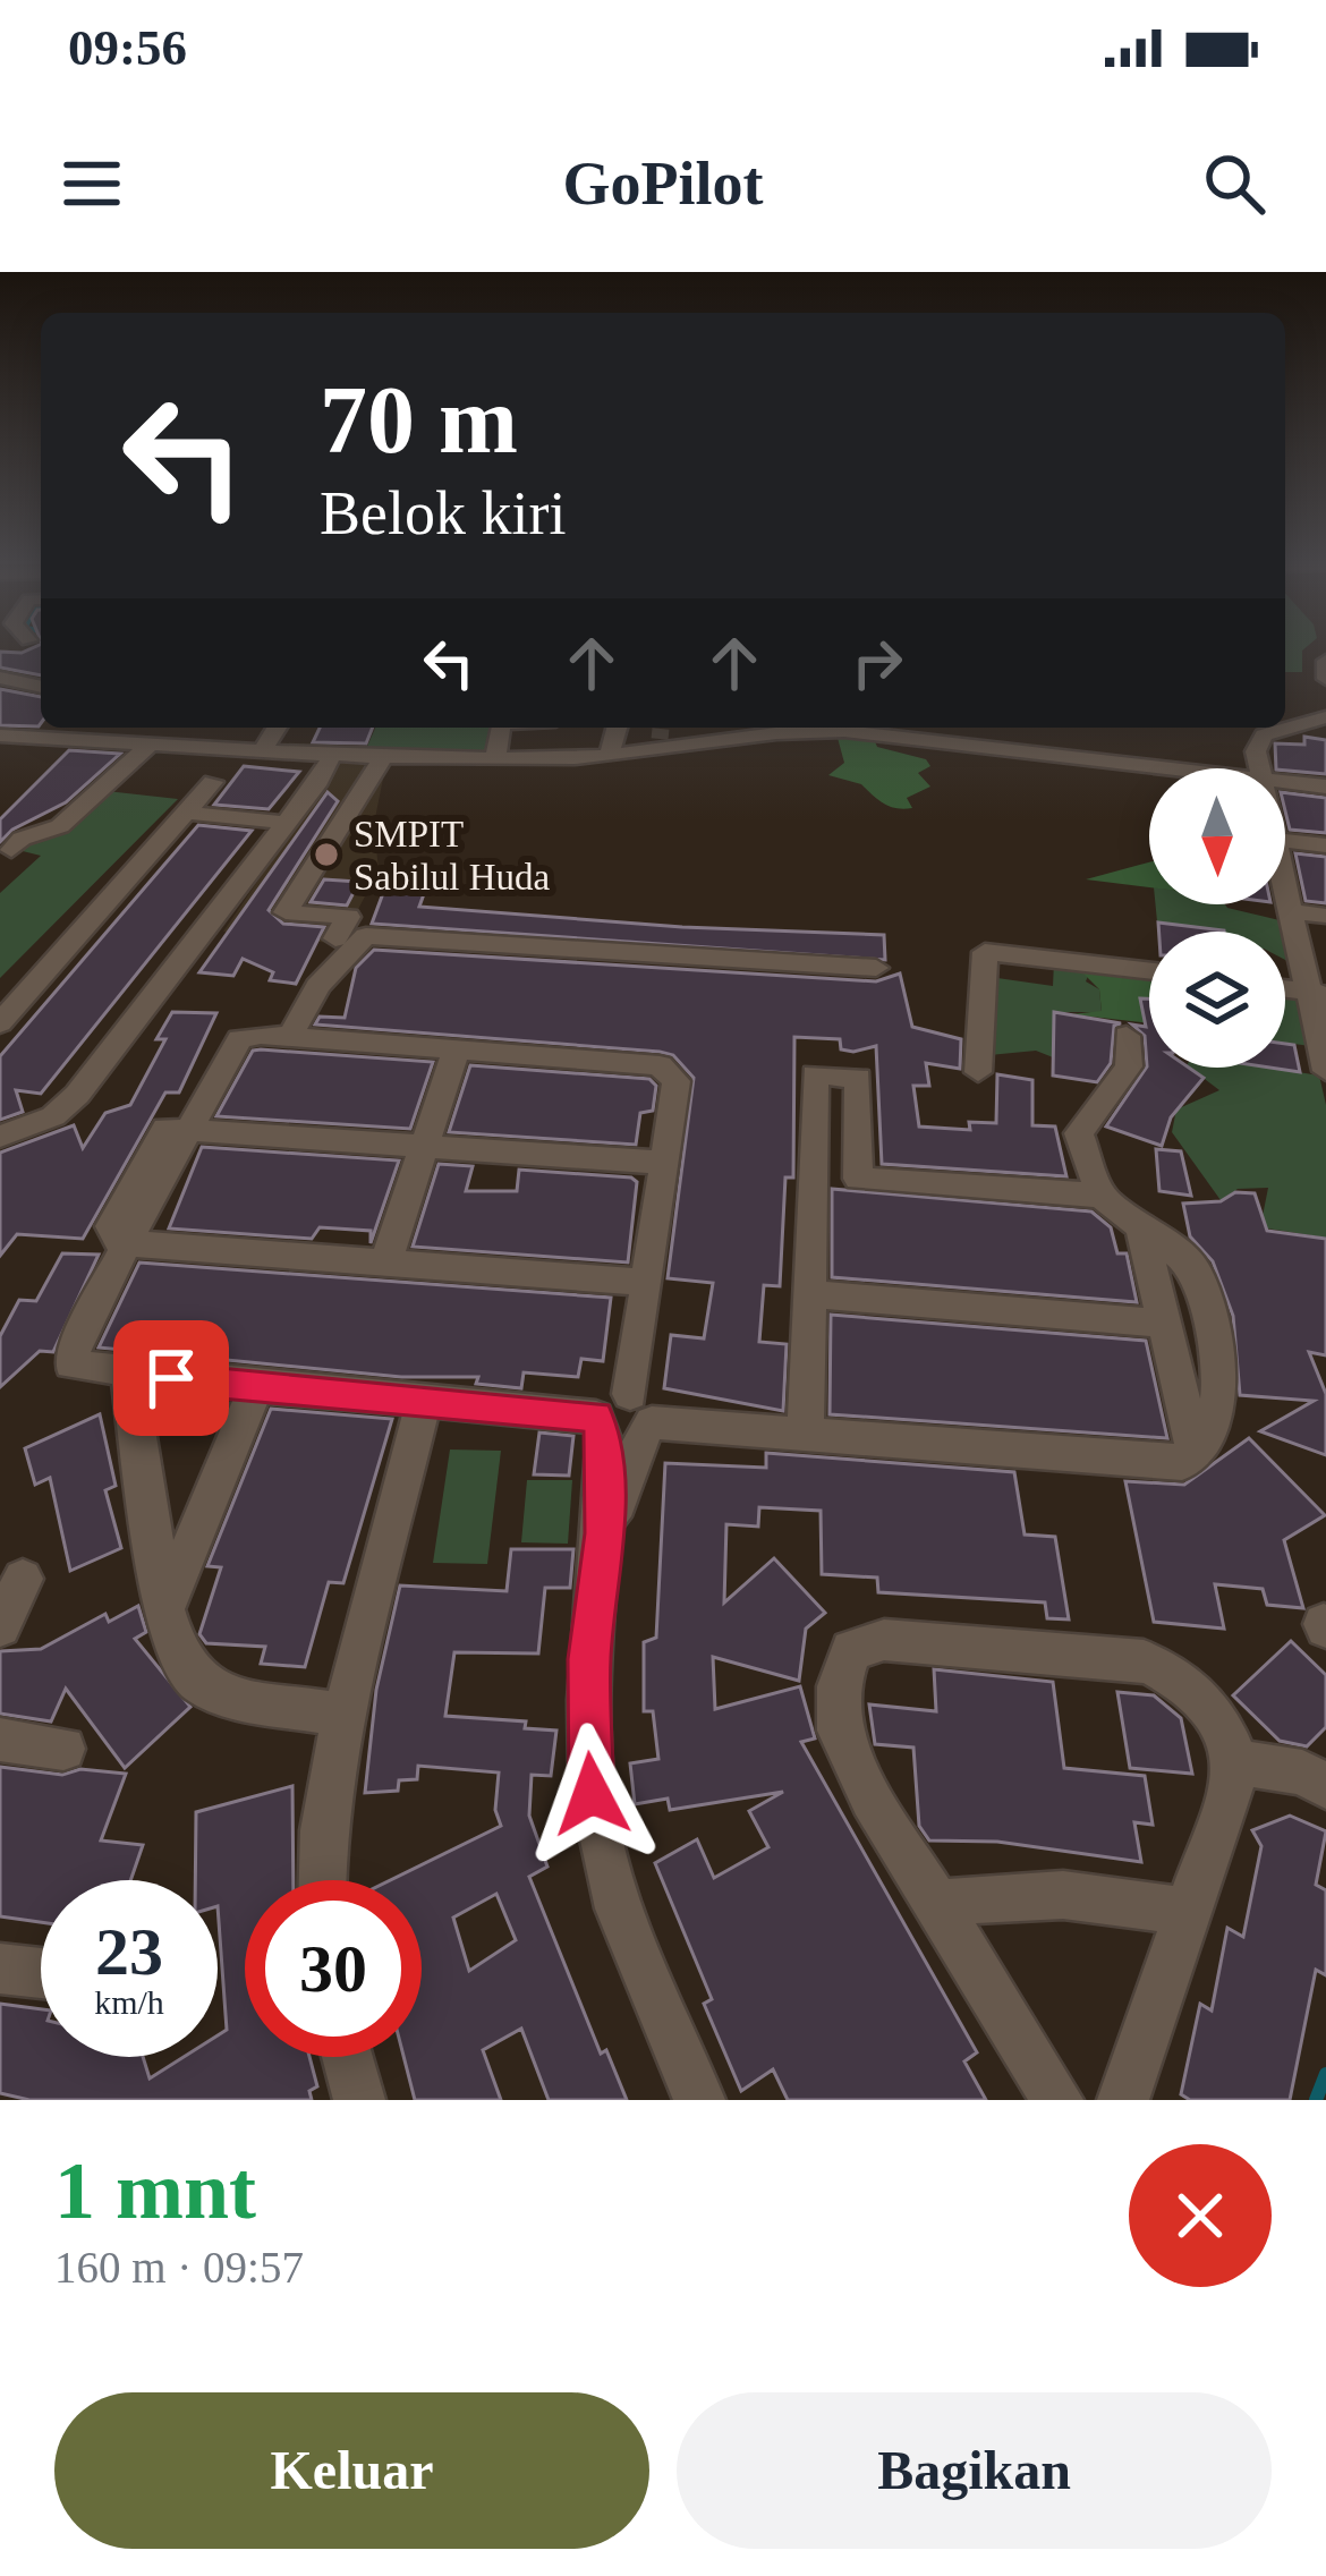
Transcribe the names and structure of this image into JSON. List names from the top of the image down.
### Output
{
  "places": ["SMPIT Sabilul Huda"],
  "north": "bottom",
  "page": {
    "status": "09:56",
    "header": "GoPilot",
    "turn": ["70 m", "Belok kiri"],
    "speed": "23 km/h",
    "limit": "30",
    "heading": ["1 mnt", "160 m · 09:57"],
    "buttons": ["Keluar", "Bagikan"]
  }
}
